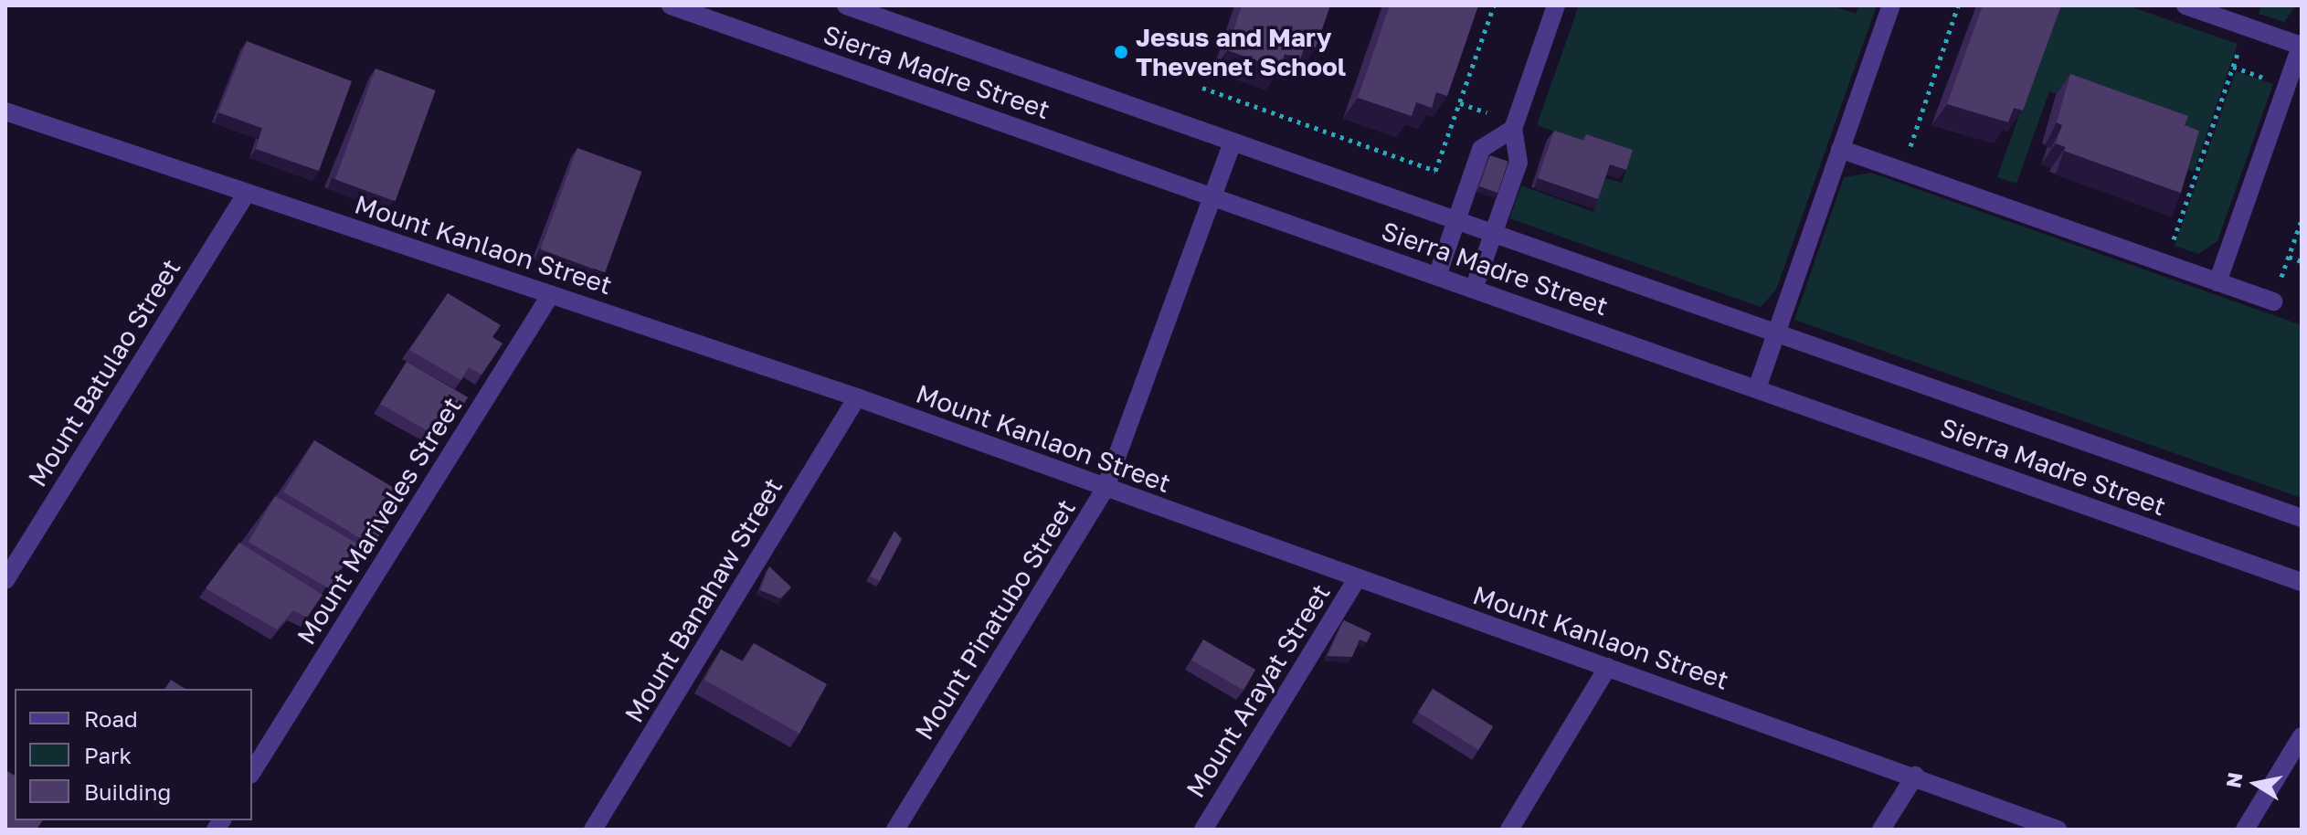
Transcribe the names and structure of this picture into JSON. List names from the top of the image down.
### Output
{
  "streets": {
    "street": [
      "Sierra Madre Street",
      "Mount Kanlaon Street",
      "Mount Batulao Street",
      "Mount Mariveles Street",
      "Mount Banahaw Street",
      "Mount Pinatubo Street",
      "Mount Arayat Street"
    ]
  },
  "crossings": [
    ["Sierra Madre Street", "Mount Pinatubo Street"],
    ["Mount Kanlaon Street", "Mount Batulao Street"],
    ["Mount Kanlaon Street", "Mount Mariveles Street"],
    ["Mount Kanlaon Street", "Mount Banahaw Street"],
    ["Mount Kanlaon Street", "Mount Pinatubo Street"],
    ["Mount Kanlaon Street", "Mount Arayat Street"]
  ],
  "places": ["Jesus and Mary Thevenet School"],
  "legend": ["Road", "Park", "Building"],
  "north": "left"
}
